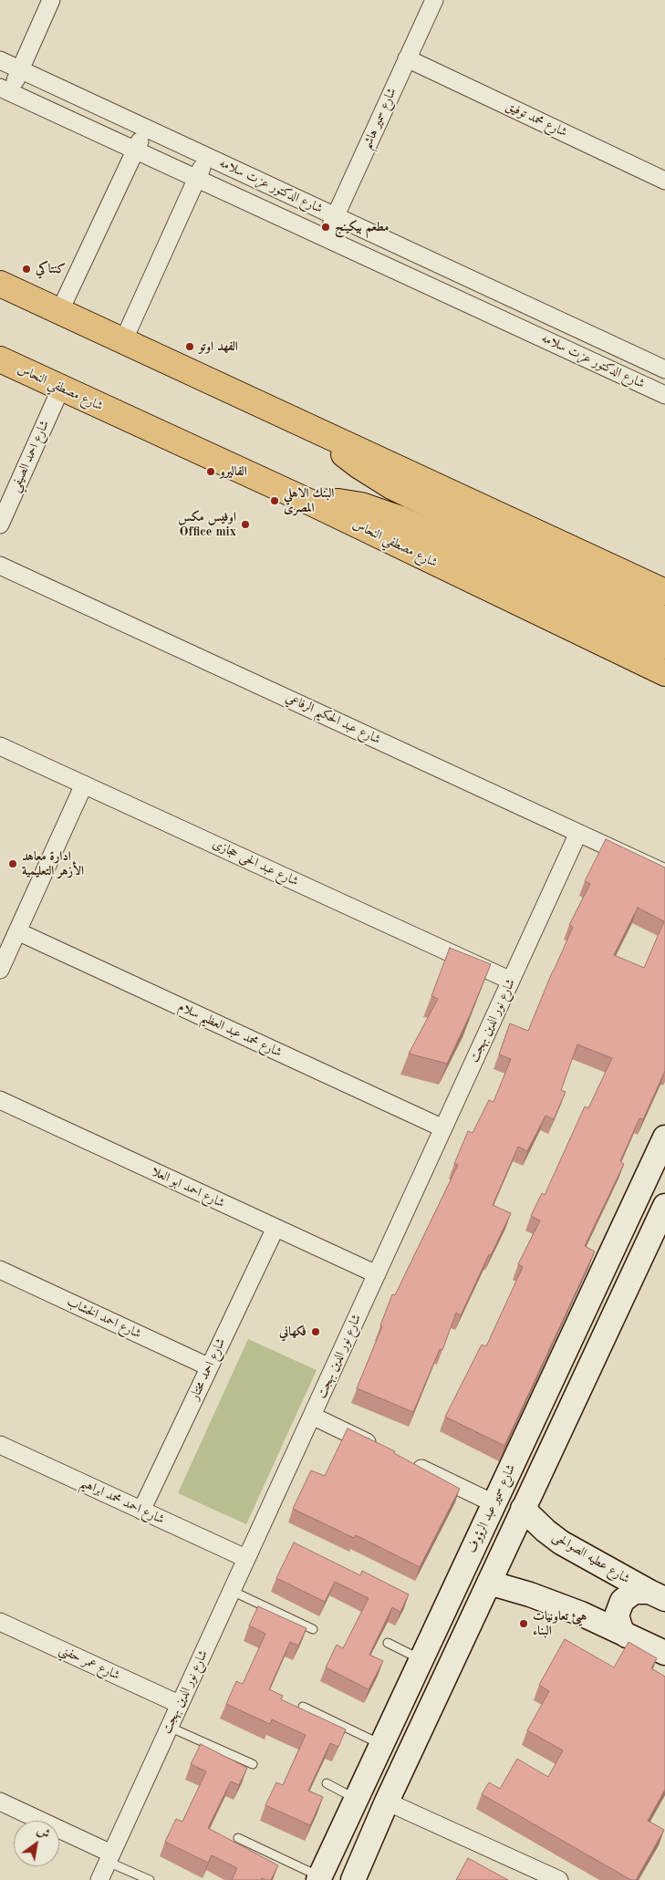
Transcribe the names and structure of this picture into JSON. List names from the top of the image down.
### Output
{
  "streets": {
    "main road": ["شارع مصطفي النحاس"],
    "street": [
      "شارع سمير هاشم",
      "شارع محمد توفيق",
      "شارع الدكتور عزت سلامه",
      "شارع احمد الصيفي",
      "شارع عبد الحكيم الرفاعي",
      "شارع عبد الحى حجازى",
      "شارع نور الدين بهجت",
      "شارع محمد عبد العظيم سلام",
      "شارع احمد ابو العلا",
      "شارع احمد الخشاب",
      "شارع احمد مختار",
      "شارع احمد محمد ابراهيم",
      "شارع سمير عبد الرؤوف",
      "شارع عطيه الصوالحى",
      "شارع عمر حفني"
    ]
  },
  "crossings": [
    ["شارع سمير هاشم", "شارع محمد توفيق"],
    ["شارع سمير هاشم", "شارع الدكتور عزت سلامه"],
    ["شارع مصطفي النحاس", "شارع احمد الصيفي"],
    ["شارع عبد الحكيم الرفاعي", "شارع نور الدين بهجت"],
    ["شارع عبد الحى حجازى", "شارع نور الدين بهجت"],
    ["شارع نور الدين بهجت", "شارع محمد عبد العظيم سلام"],
    ["شارع نور الدين بهجت", "شارع احمد ابو العلا"],
    ["شارع نور الدين بهجت", "شارع احمد محمد ابراهيم"],
    ["شارع نور الدين بهجت", "شارع عمر حفني"],
    ["شارع احمد ابو العلا", "شارع احمد مختار"],
    ["شارع احمد الخشاب", "شارع احمد مختار"],
    ["شارع احمد مختار", "شارع احمد محمد ابراهيم"]
  ],
  "places": [
    "مطعم بيكينج",
    "كنتاكي",
    "الفهد اوتو",
    "الفاليرو",
    "البنك الاهلي المصرى",
    "اوفيس مكس Office mix",
    "ادارة معاهد الأزهر التعليمية",
    "فكهاني",
    "هيئ تعاونيات البناء"
  ],
  "north": "top right"
}
